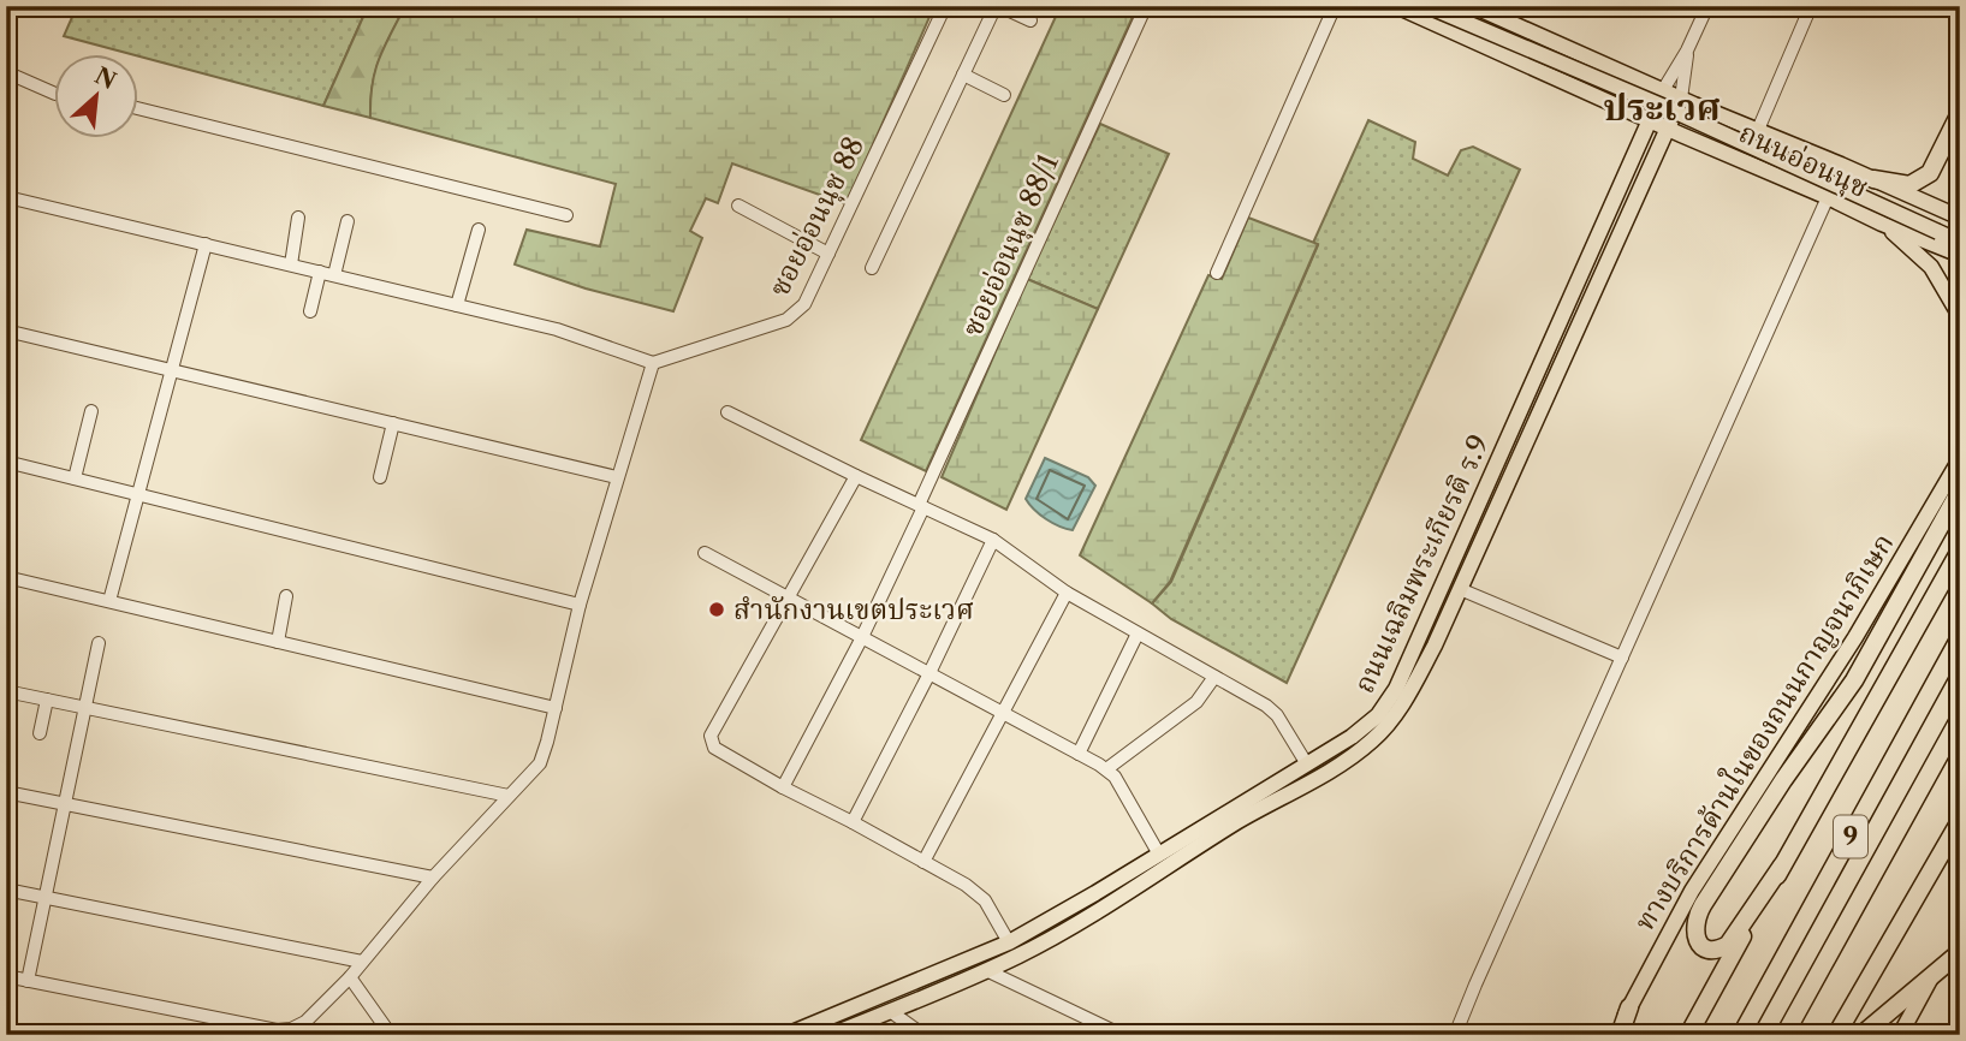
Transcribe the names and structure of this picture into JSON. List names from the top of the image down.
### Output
{
  "streets": {
    "highway": ["9"],
    "main road": ["ถนนอ่อนนุช", "ถนนเฉลิมพระเกียรติ ร.9", "ทางบริการด้านในของถนนกาญจนาภิเษก"],
    "street": ["ซอยอ่อนนุช 88", "ซอยอ่อนนุช 88/1"]
  },
  "crossings": [
    ["ถนนอ่อนนุช", "ถนนเฉลิมพระเกียรติ ร.9"]
  ],
  "districts": ["ประเวศ"],
  "places": ["สำนักงานเขตประเวศ"],
  "north": "top right"
}
